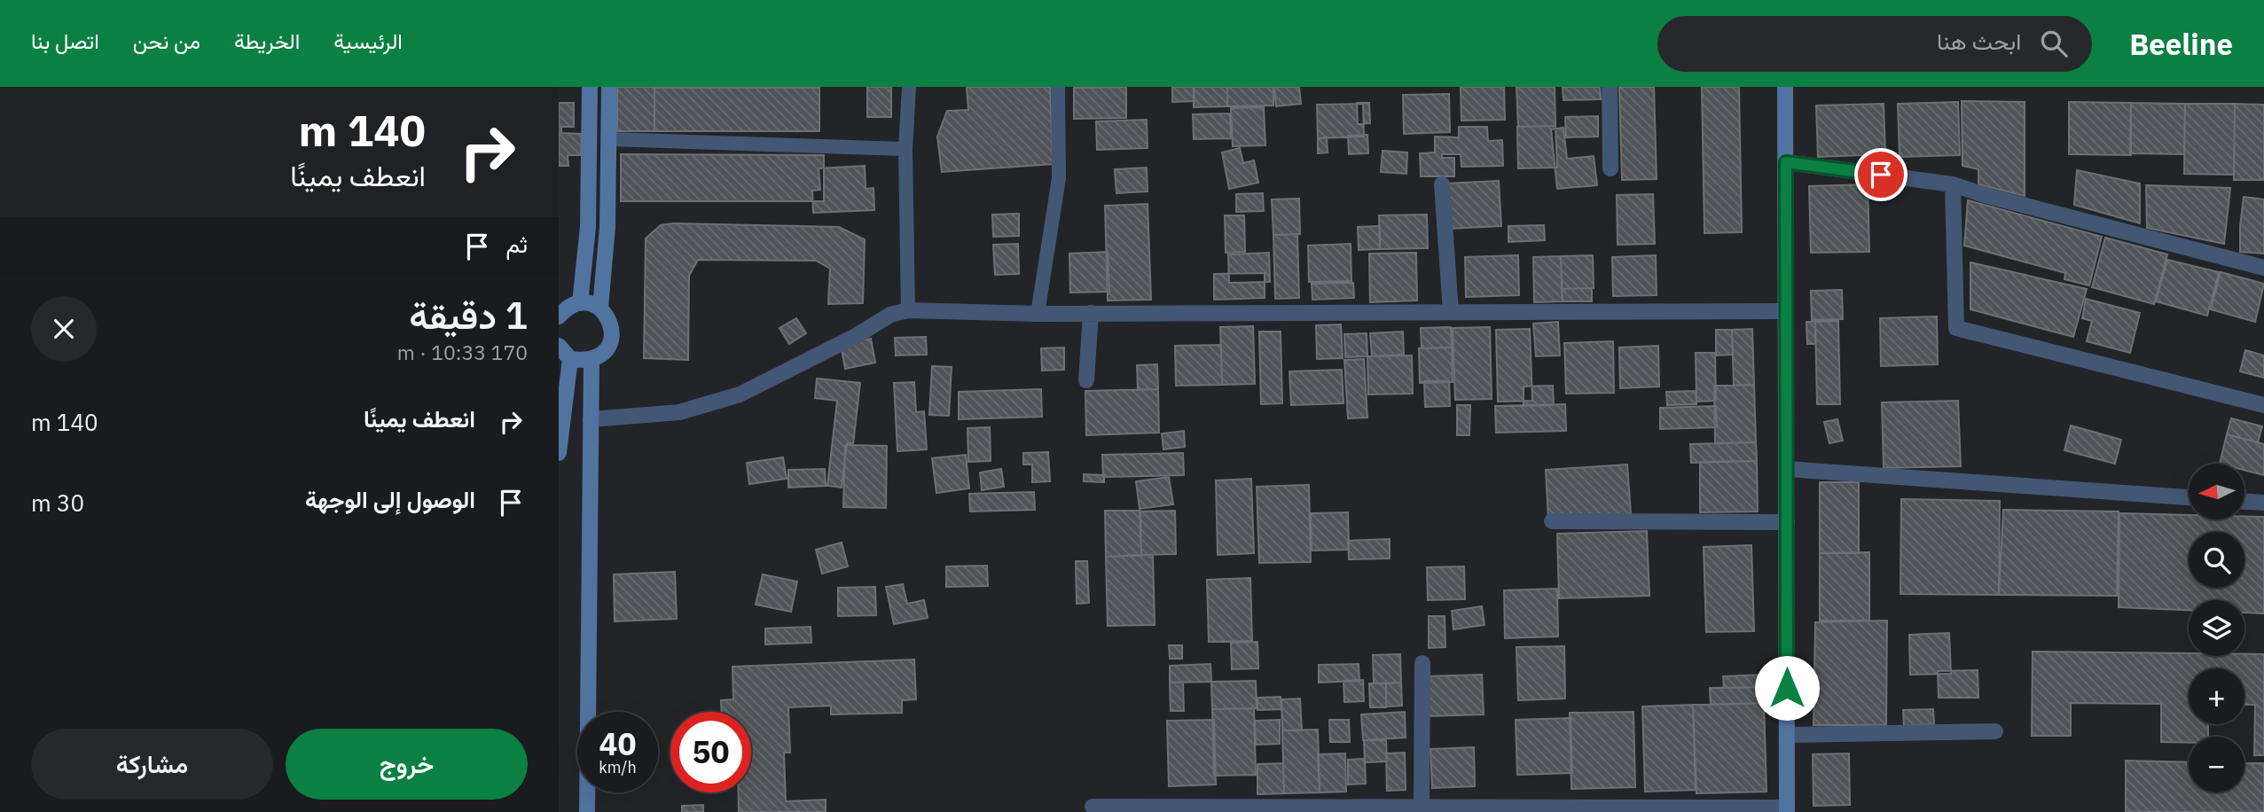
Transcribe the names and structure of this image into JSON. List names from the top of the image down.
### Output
{
  "north": "left",
  "page": {
    "header": "Beeline",
    "search": "ابحث هنا",
    "nav": [
      "الرئيسية",
      "الخريطة",
      "من نحن",
      "اتصل بنا"
    ],
    "turn": ["140 m", "انعطف يمينًا"],
    "then": "ثم",
    "heading": ["1 دقيقة", "170 m · 10:33"],
    "list": [
      {
        "name": "انعطف يمينًا",
        "value": "140 m"
      },
      {
        "name": "الوصول إلى الوجهة",
        "value": "30 m"
      }
    ],
    "map_buttons": ["+", "−"],
    "speed": "40 km/h",
    "limit": "50",
    "buttons": ["خروج", "مشاركة"]
  }
}
